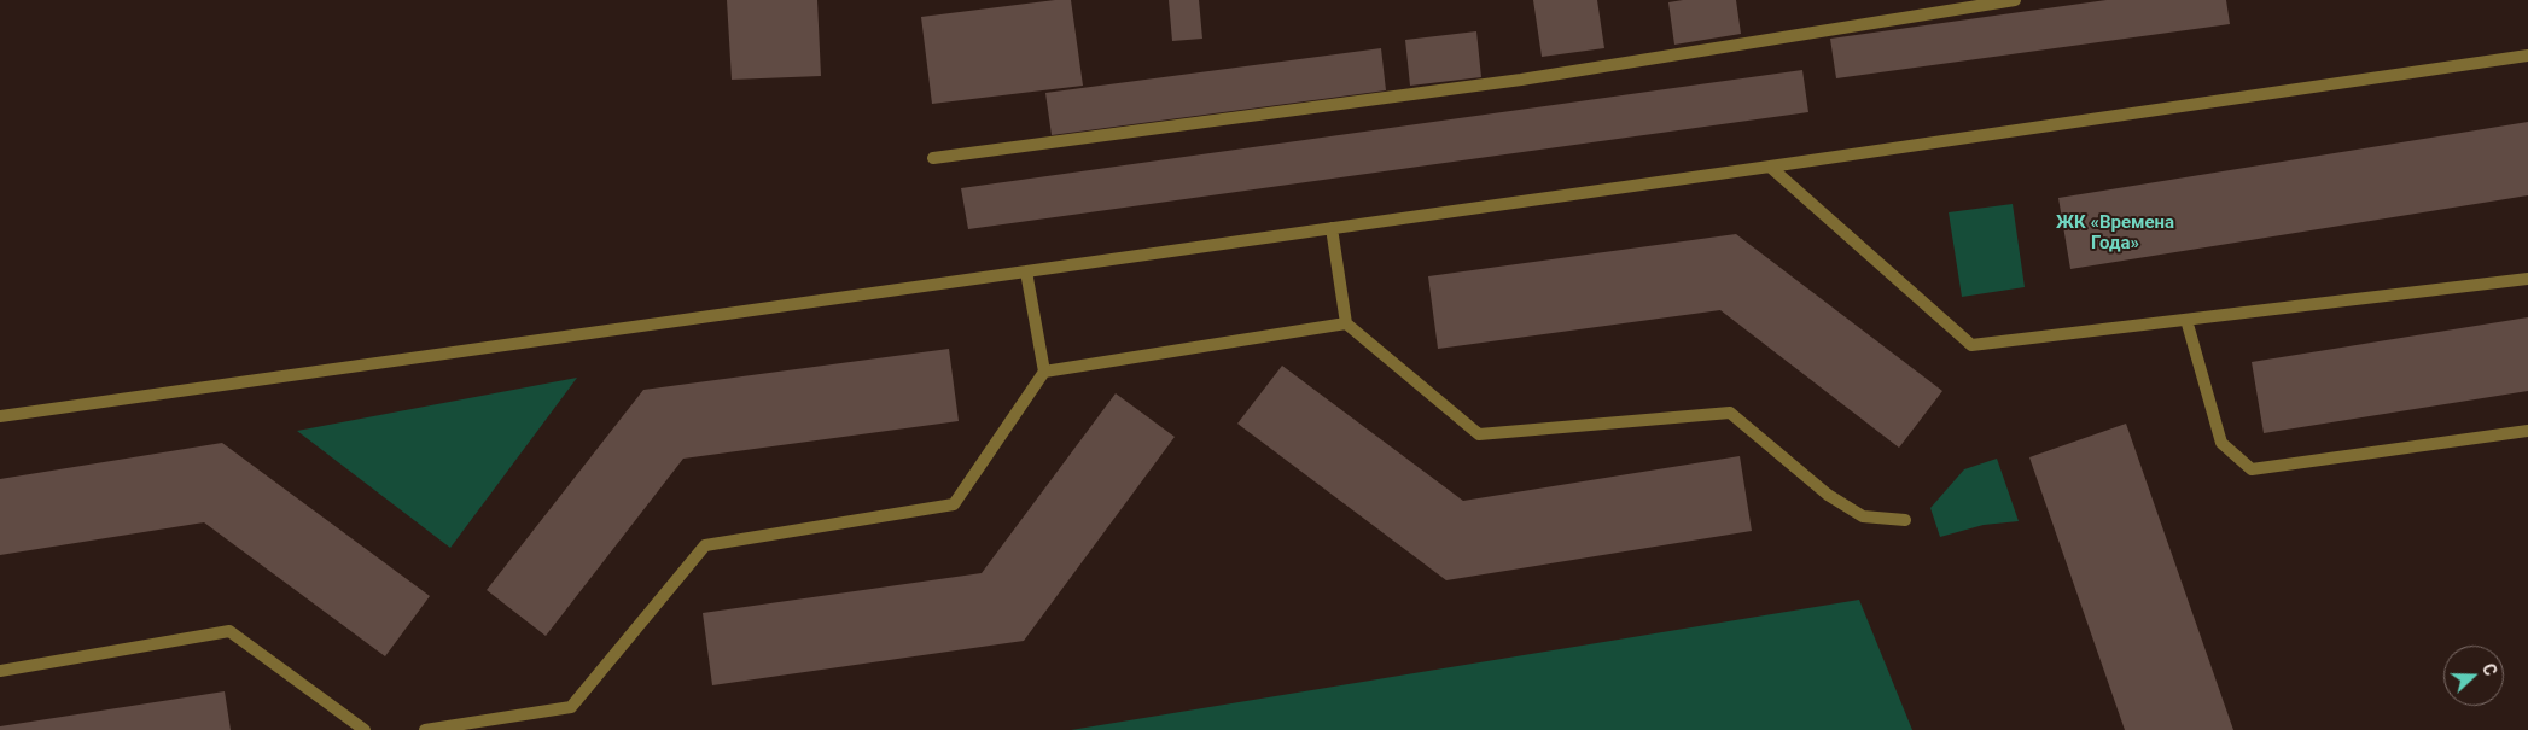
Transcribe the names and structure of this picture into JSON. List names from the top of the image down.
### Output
{
  "districts": ["ЖК «Времена Года»"],
  "north": "right"
}
